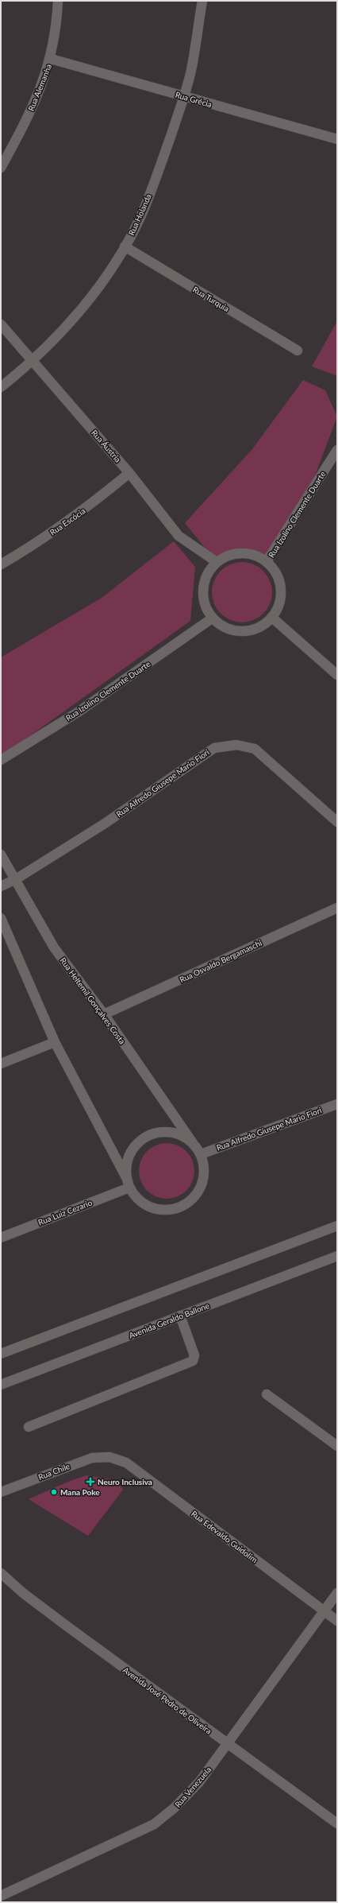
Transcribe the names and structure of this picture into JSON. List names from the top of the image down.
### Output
{
  "streets": {
    "street": [
      "Rua Alemanha",
      "Rua Grécia",
      "Rua Holanda",
      "Rua Turquia",
      "Rua Áustria",
      "Rua Izolino Clemente Duarte",
      "Rua Escócia",
      "Rua Alfredo Giusepe Mario Fiori",
      "Rua Osvaldo Bergamaschi",
      "Rua Heltemil Gonçalves Costa",
      "Rua Luiz Cezario",
      "Avenida Geraldo Ballone",
      "Rua Chile",
      "Rua Edevaldo Guidolim",
      "Avenida José Pedro de Oliveira",
      "Rua Venezuela"
    ]
  },
  "crossings": [
    ["Rua Alemanha", "Rua Grécia"],
    ["Rua Grécia", "Rua Holanda"],
    ["Rua Holanda", "Rua Turquia"],
    ["Rua Holanda", "Rua Áustria"],
    ["Rua Áustria", "Rua Izolino Clemente Duarte"],
    ["Rua Áustria", "Rua Escócia"],
    ["Rua Alfredo Giusepe Mario Fiori", "Rua Heltemil Gonçalves Costa"],
    ["Rua Alfredo Giusepe Mario Fiori", "Rua Luiz Cezario"],
    ["Rua Osvaldo Bergamaschi", "Rua Heltemil Gonçalves Costa"],
    ["Rua Heltemil Gonçalves Costa", "Rua Luiz Cezario"],
    ["Rua Chile", "Rua Edevaldo Guidolim"],
    ["Rua Edevaldo Guidolim", "Rua Venezuela"],
    ["Avenida José Pedro de Oliveira", "Rua Venezuela"]
  ],
  "places": {
    "health": ["Neuro Inclusiva"],
    "other": ["Mana Poke"]
  }
}
